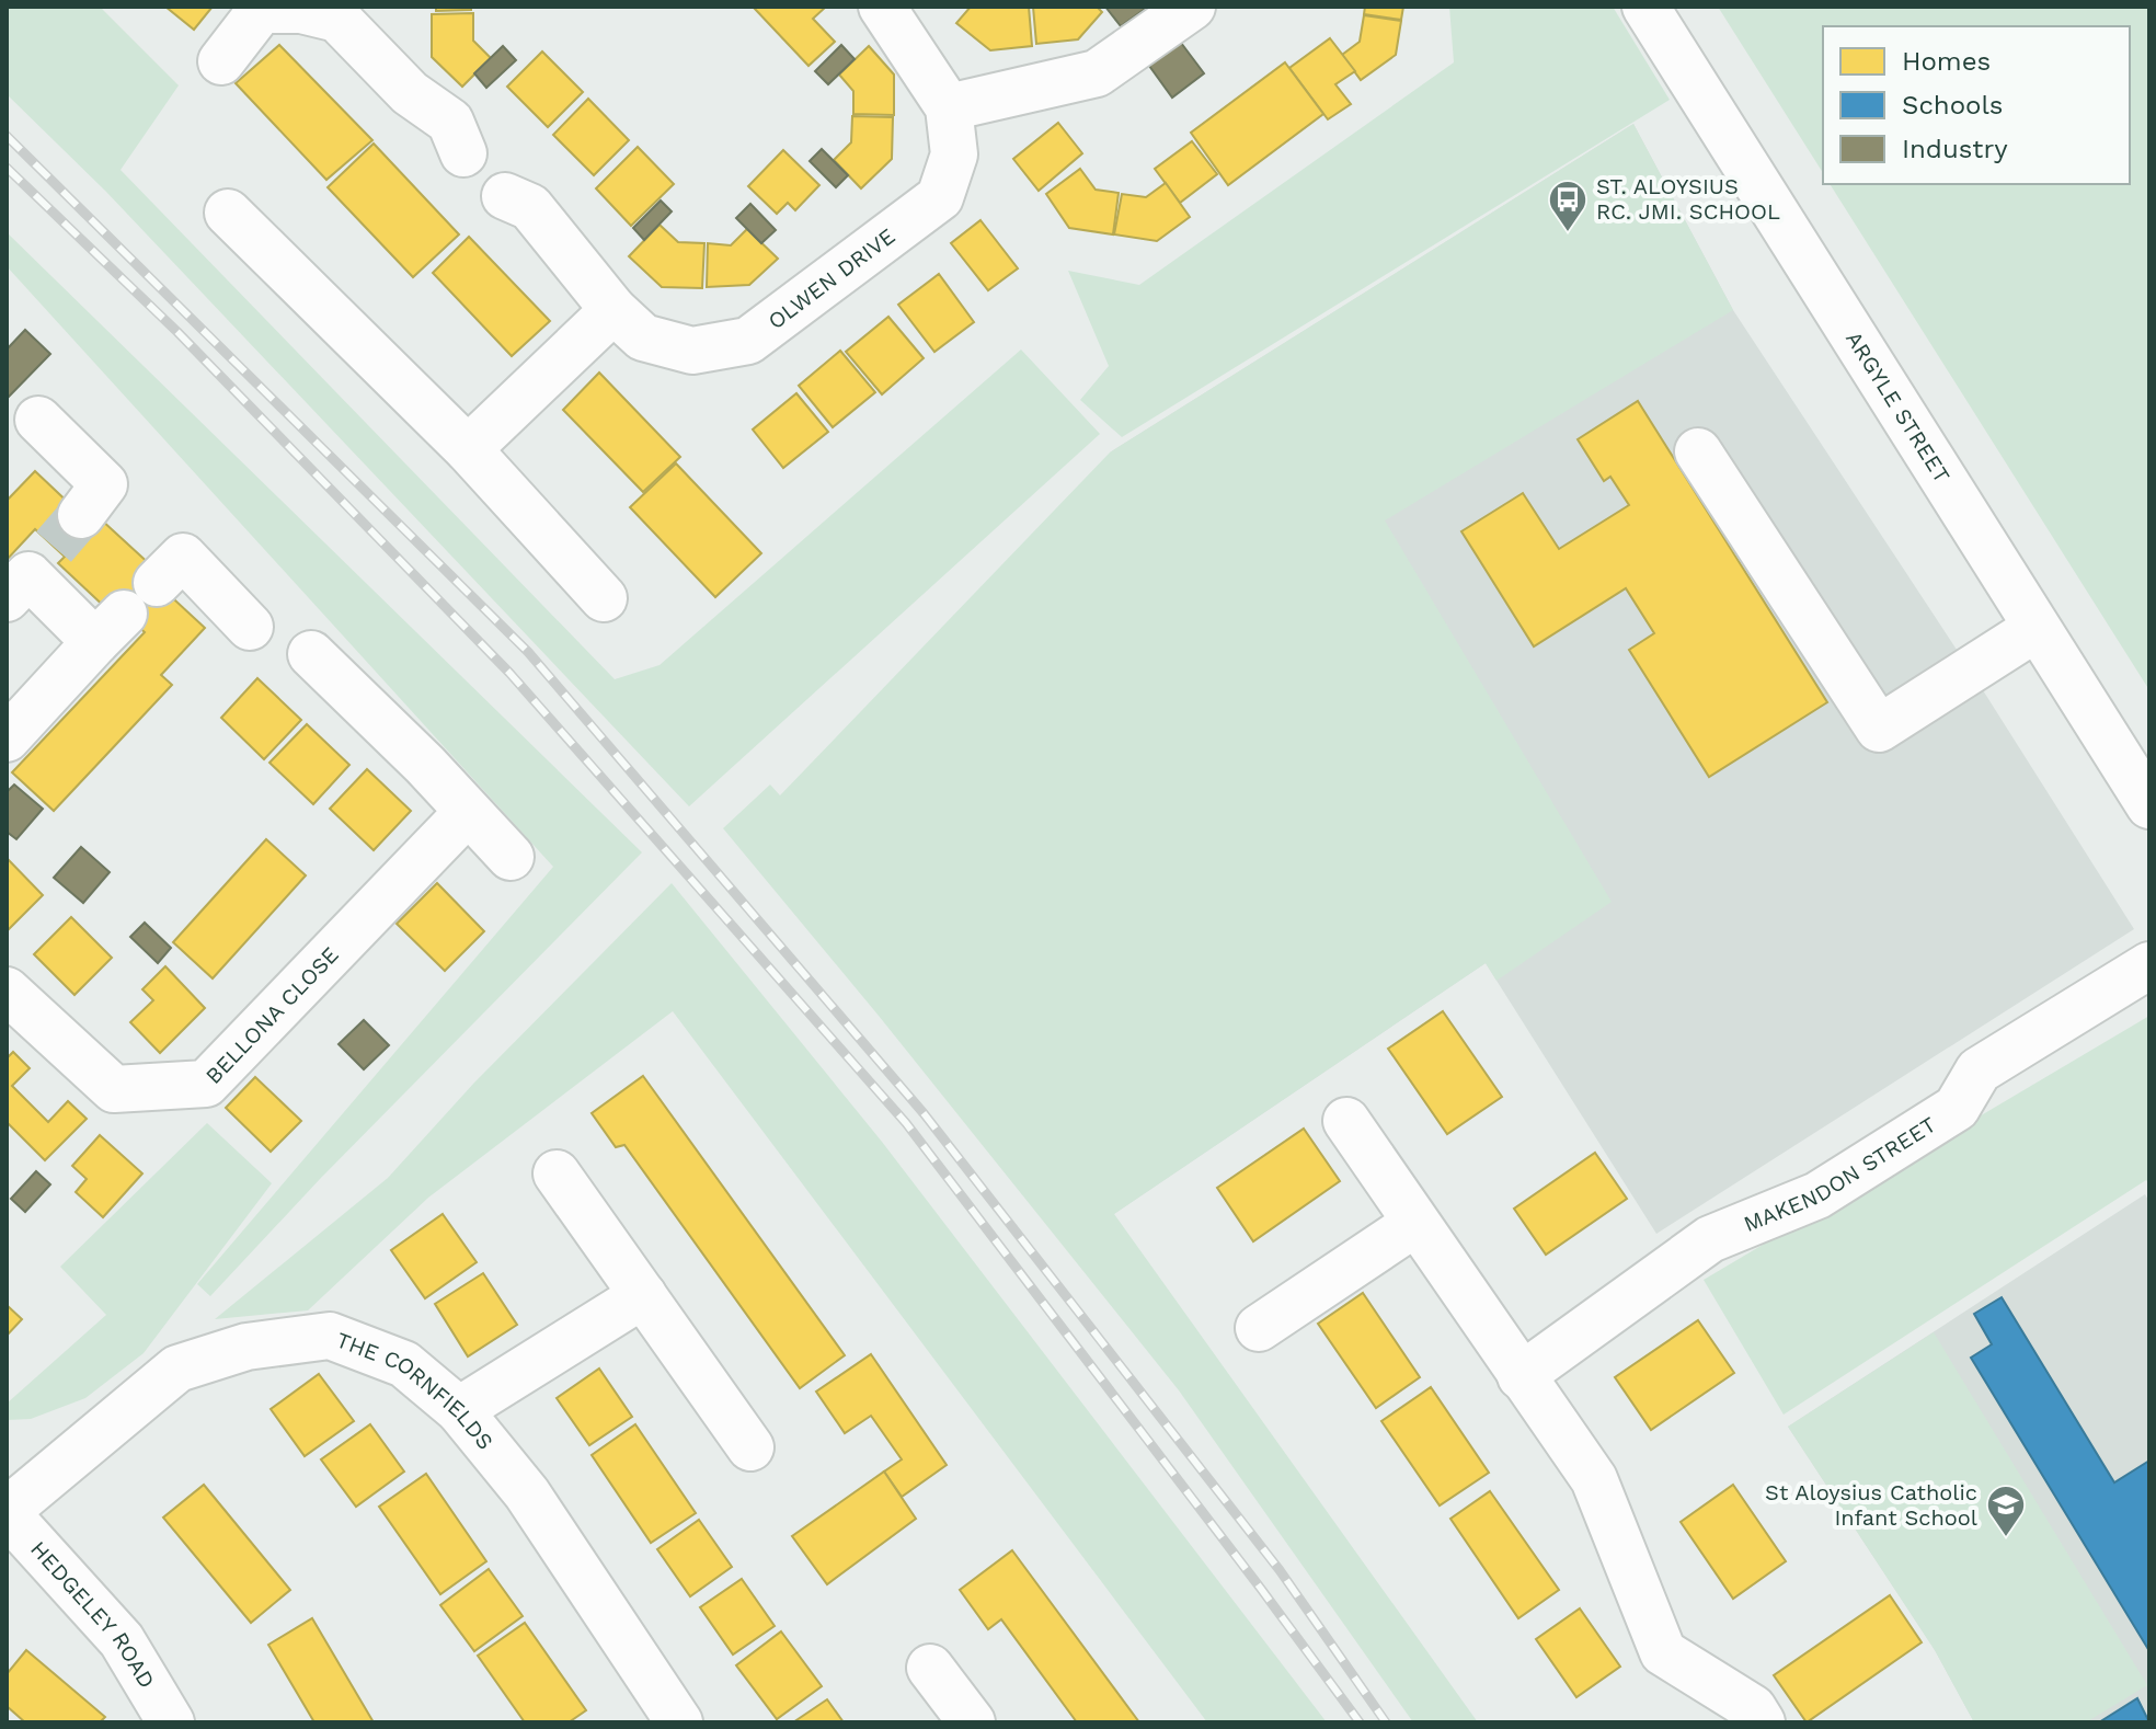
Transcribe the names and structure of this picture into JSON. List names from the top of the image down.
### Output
{
  "streets": {
    "street": [
      "OLWEN DRIVE",
      "ARGYLE STREET",
      "BELLONA CLOSE",
      "MAKENDON STREET",
      "THE CORNFIELDS",
      "HEDGELEY ROAD"
    ]
  },
  "crossings": [
    ["THE CORNFIELDS", "HEDGELEY ROAD"]
  ],
  "places": {
    "bus stop": ["ST. ALOYSIUS RC. JMI. SCHOOL"],
    "school or university": ["St Aloysius Catholic Infant School"]
  },
  "legend": ["Homes", "Schools", "Industry"]
}
